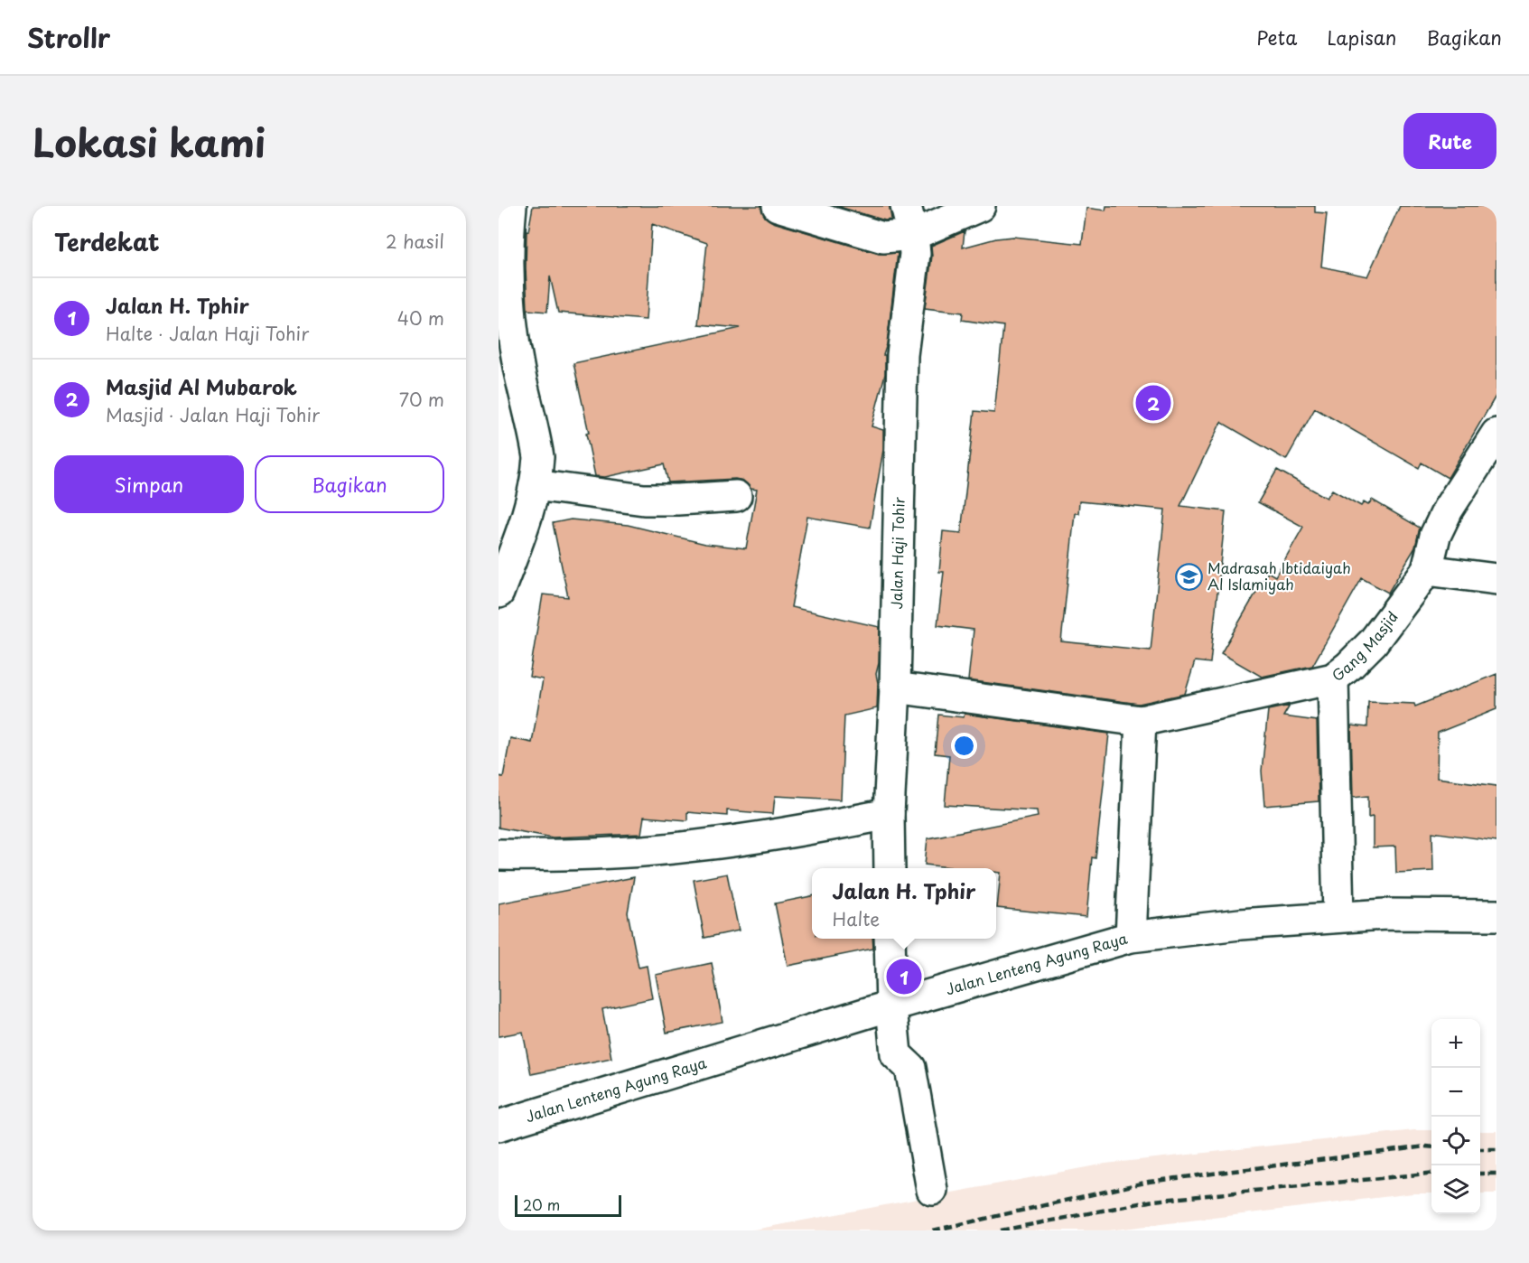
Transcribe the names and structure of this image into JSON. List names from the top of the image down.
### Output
{
  "streets": {
    "street": ["Jalan Haji Tohir", "Gang Masjid", "Jalan Lenteng Agung Raya"]
  },
  "crossings": [
    ["Gang Masjid", "Jalan Lenteng Agung Raya"]
  ],
  "places": {
    "school or university": ["Madrasah Ibtidaiyah Al Islamiyah"]
  },
  "scale_bar": "20 m",
  "page": {
    "header": "Strollr",
    "nav": ["Peta", "Lapisan", "Bagikan"],
    "title": "Lokasi kami",
    "buttons": [
      "Rute",
      ["Simpan", "Bagikan"]
    ],
    "heading": ["Terdekat", "2 hasil"],
    "list": [
      {
        "mark": "1",
        "name": "Jalan H. Tphir",
        "note": "Halte · Jalan Haji Tohir",
        "value": "40 m"
      },
      {
        "mark": "2",
        "name": "Masjid Al Mubarok",
        "note": "Masjid · Jalan Haji Tohir",
        "value": "70 m"
      }
    ],
    "pins": ["2", "1"],
    "popup": ["Jalan H. Tphir", "Halte"],
    "map_buttons": ["+", "−"],
    "scale": "20 m"
  }
}
